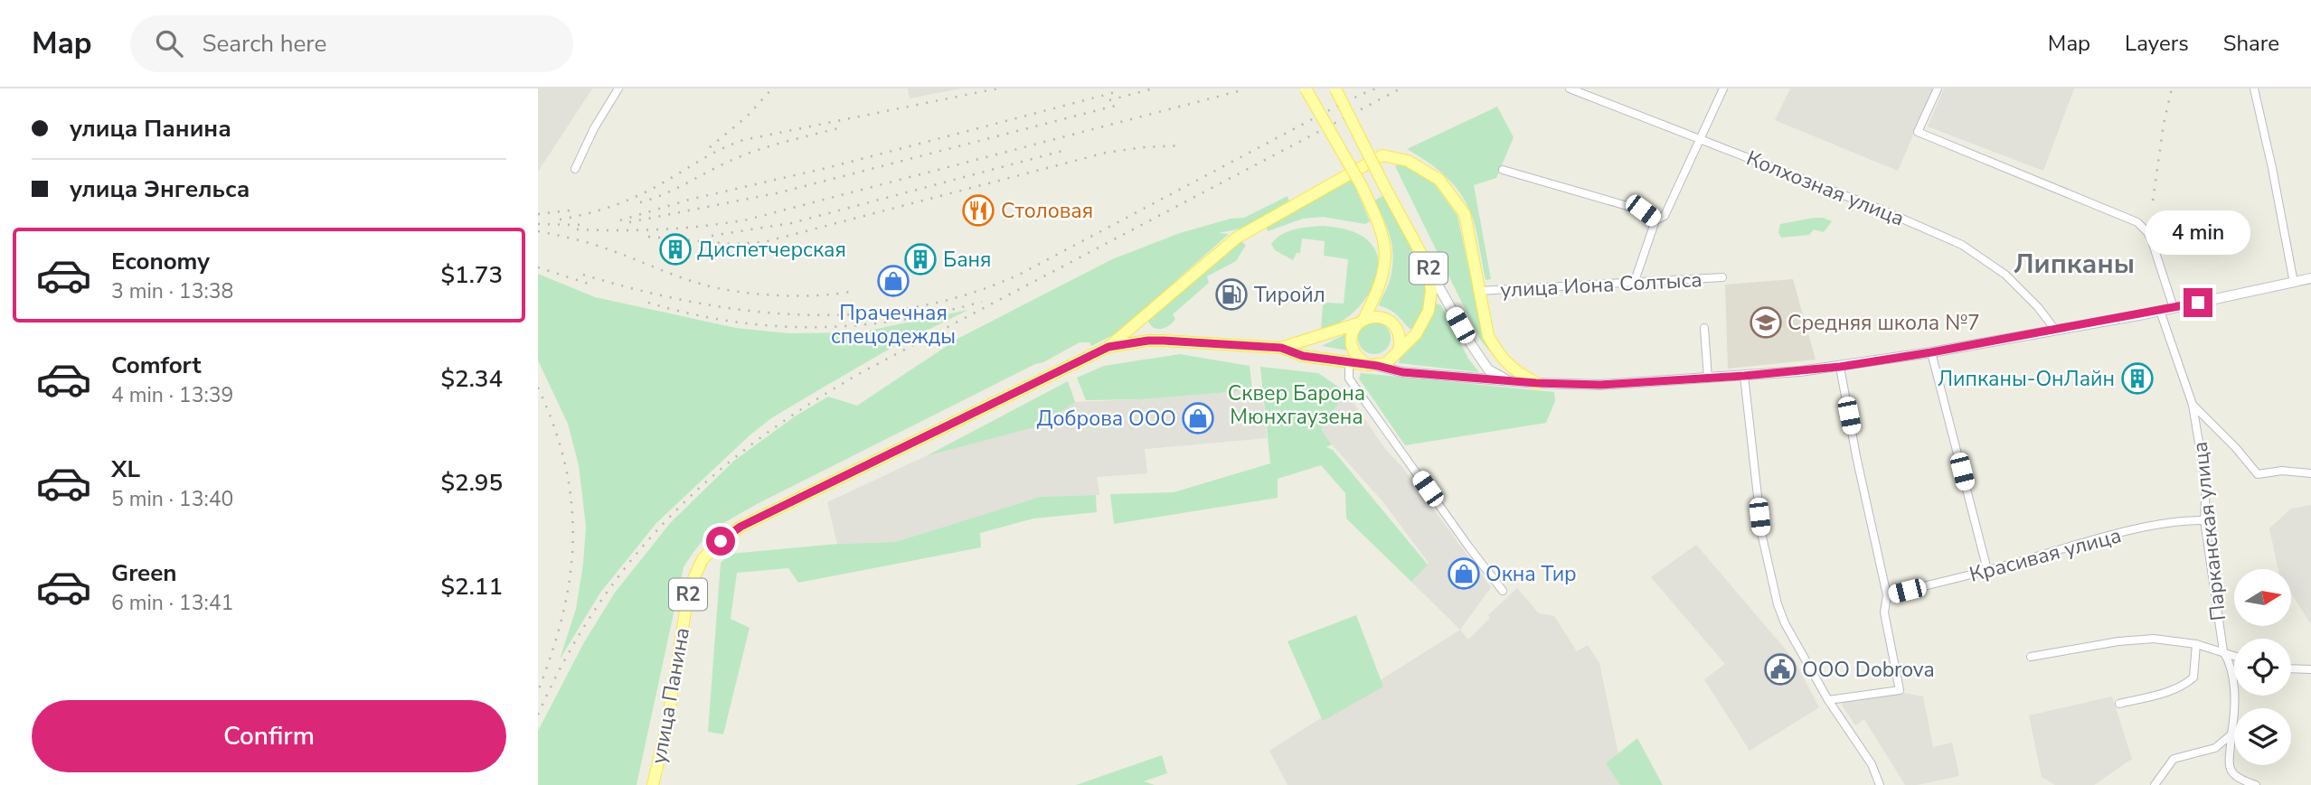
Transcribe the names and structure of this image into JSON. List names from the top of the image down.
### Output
{
  "streets": {
    "main road": ["R2", "улица Панина"],
    "street": [
      "Колхозная улица",
      "улица Иона Солтыса",
      "Парканская улица",
      "Красивая улица"
    ]
  },
  "crossings": [
    ["R2", "улица Панина"],
    ["Парканская улица", "Красивая улица"]
  ],
  "districts": ["Липканы"],
  "parks": ["Сквер Барона Мюнхгаузена"],
  "places": {
    "restaurant": ["Столовая"],
    "building": ["Диспетчерская", "Баня", "Липканы-ОнЛайн"],
    "shop": ["Прачечная спецодежды", "Доброва ООО", "Окна Тир"],
    "fuel station": ["Тиройл"],
    "school or university": ["Средняя школа №7"],
    "public building": ["OOO Dobrova"]
  },
  "north": "right",
  "page": {
    "header": "Map",
    "search": "Search here",
    "nav": ["Map", "Layers", "Share"],
    "banner": ["улица Панина", "улица Энгельса"],
    "bubble": "4 min",
    "list": [
      {
        "name": "Economy",
        "note": "3 min · 13:38",
        "value": "$1.73"
      },
      {
        "name": "Comfort",
        "note": "4 min · 13:39",
        "value": "$2.34"
      },
      {
        "name": "XL",
        "note": "5 min · 13:40",
        "value": "$2.95"
      },
      {
        "name": "Green",
        "note": "6 min · 13:41",
        "value": "$2.11"
      }
    ],
    "buttons": "Confirm"
  }
}
